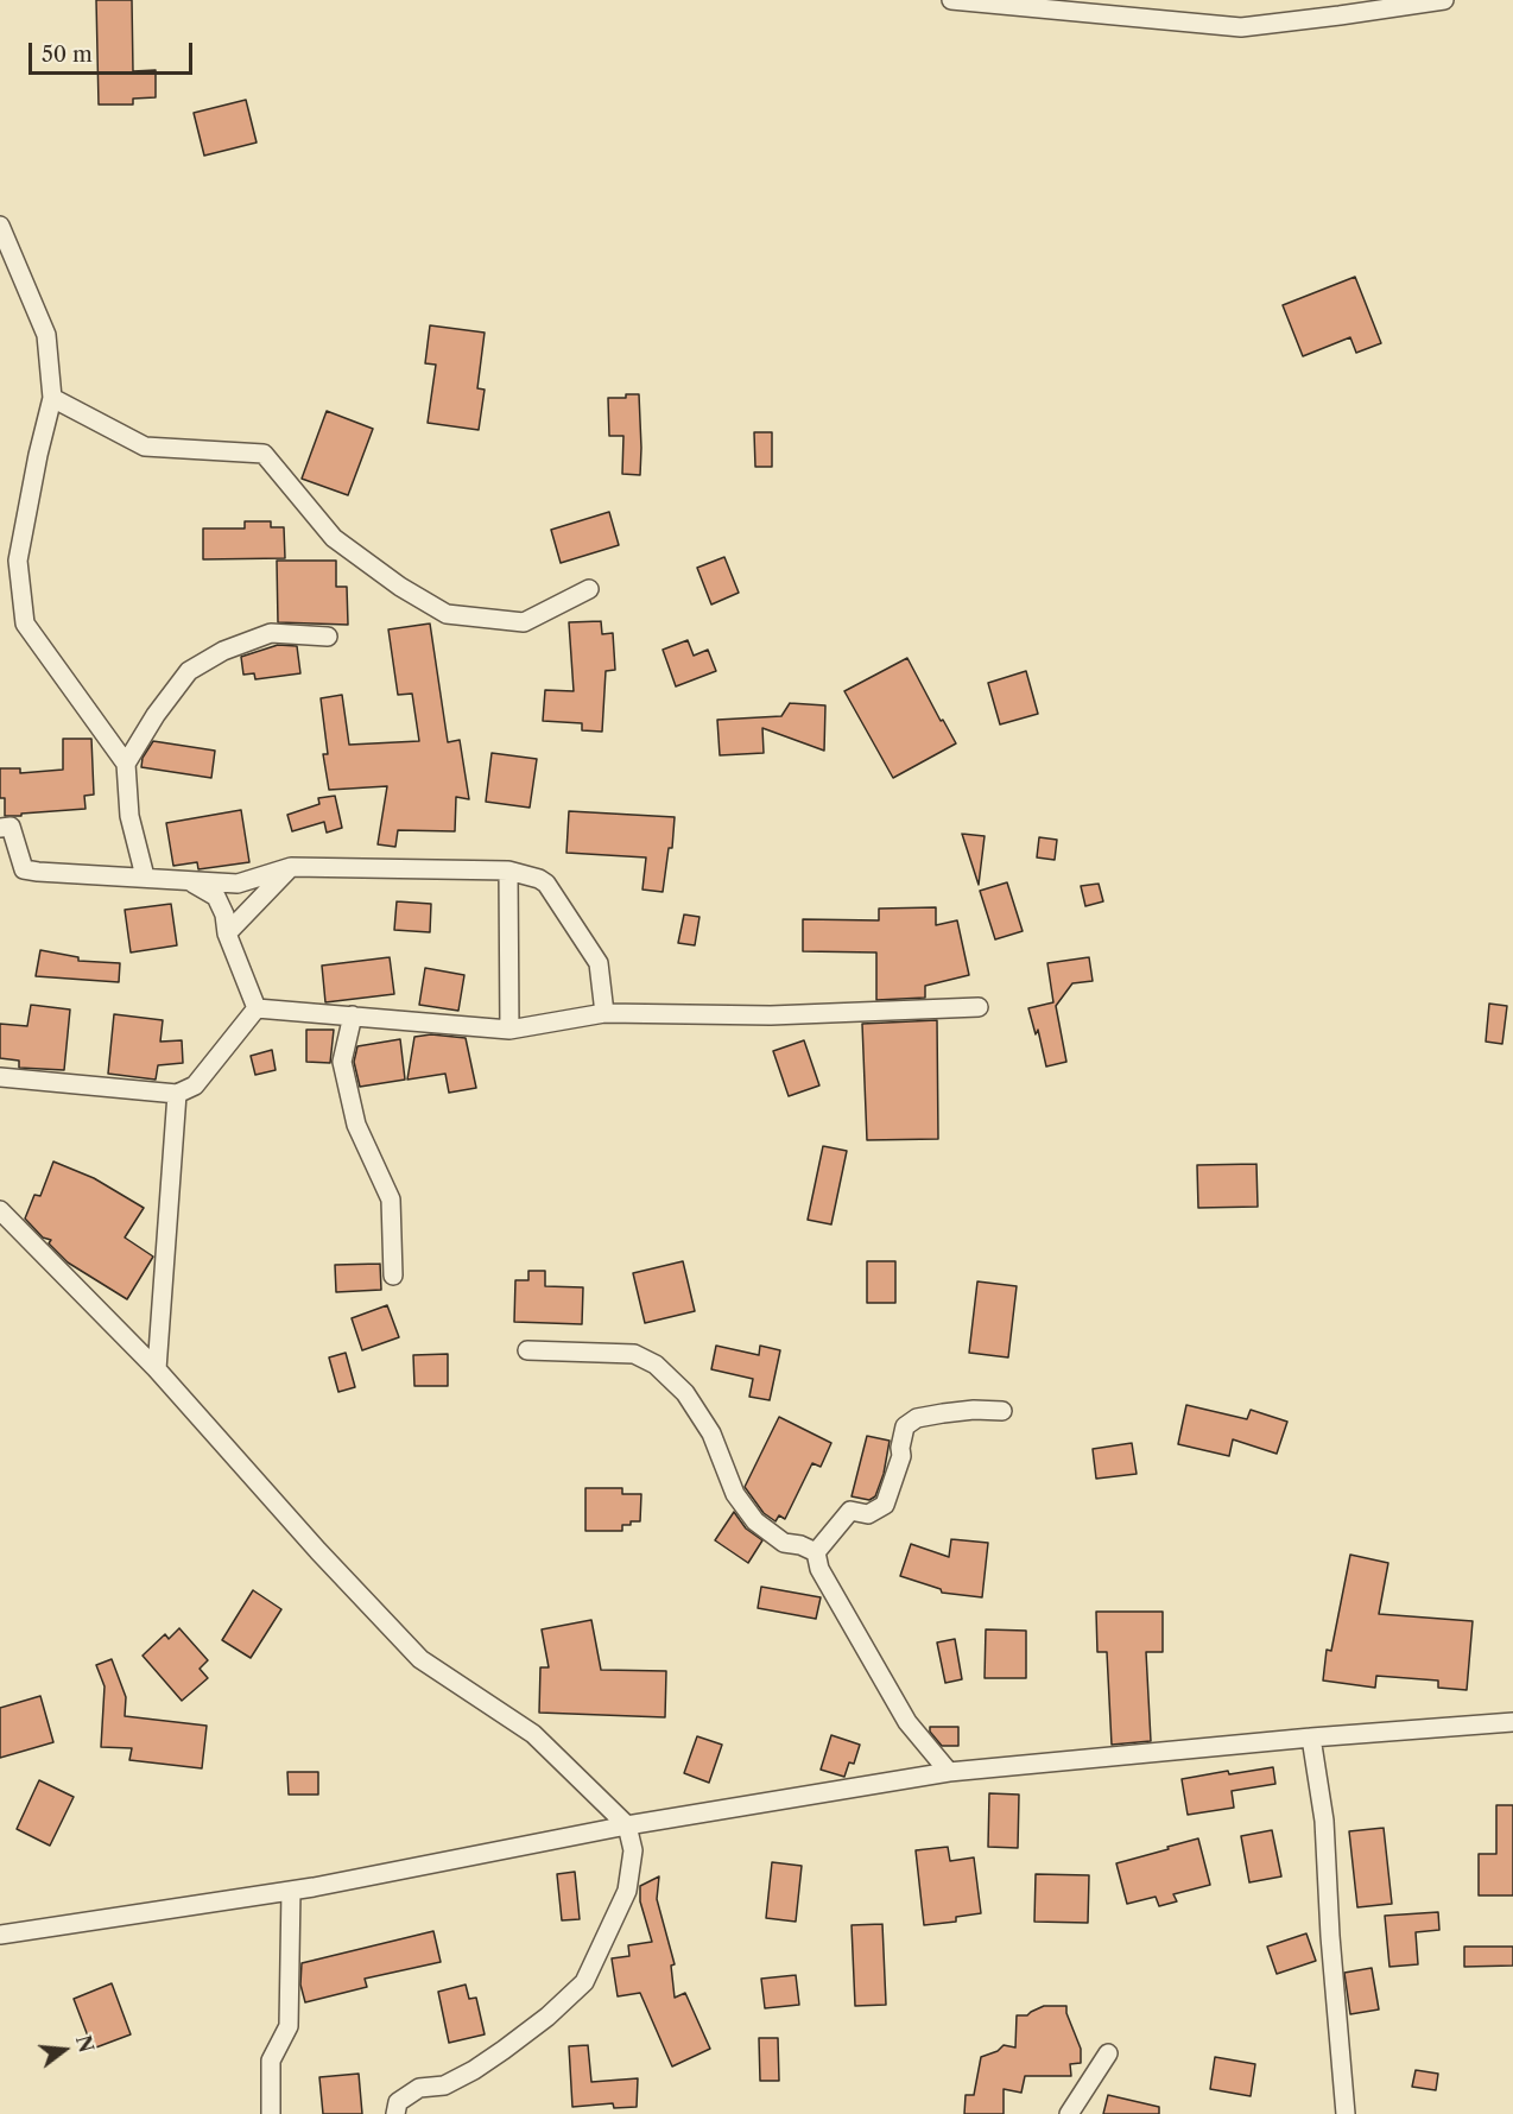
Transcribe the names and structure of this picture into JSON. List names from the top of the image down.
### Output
{
  "scale_bar": "50 m",
  "north": "right"
}
